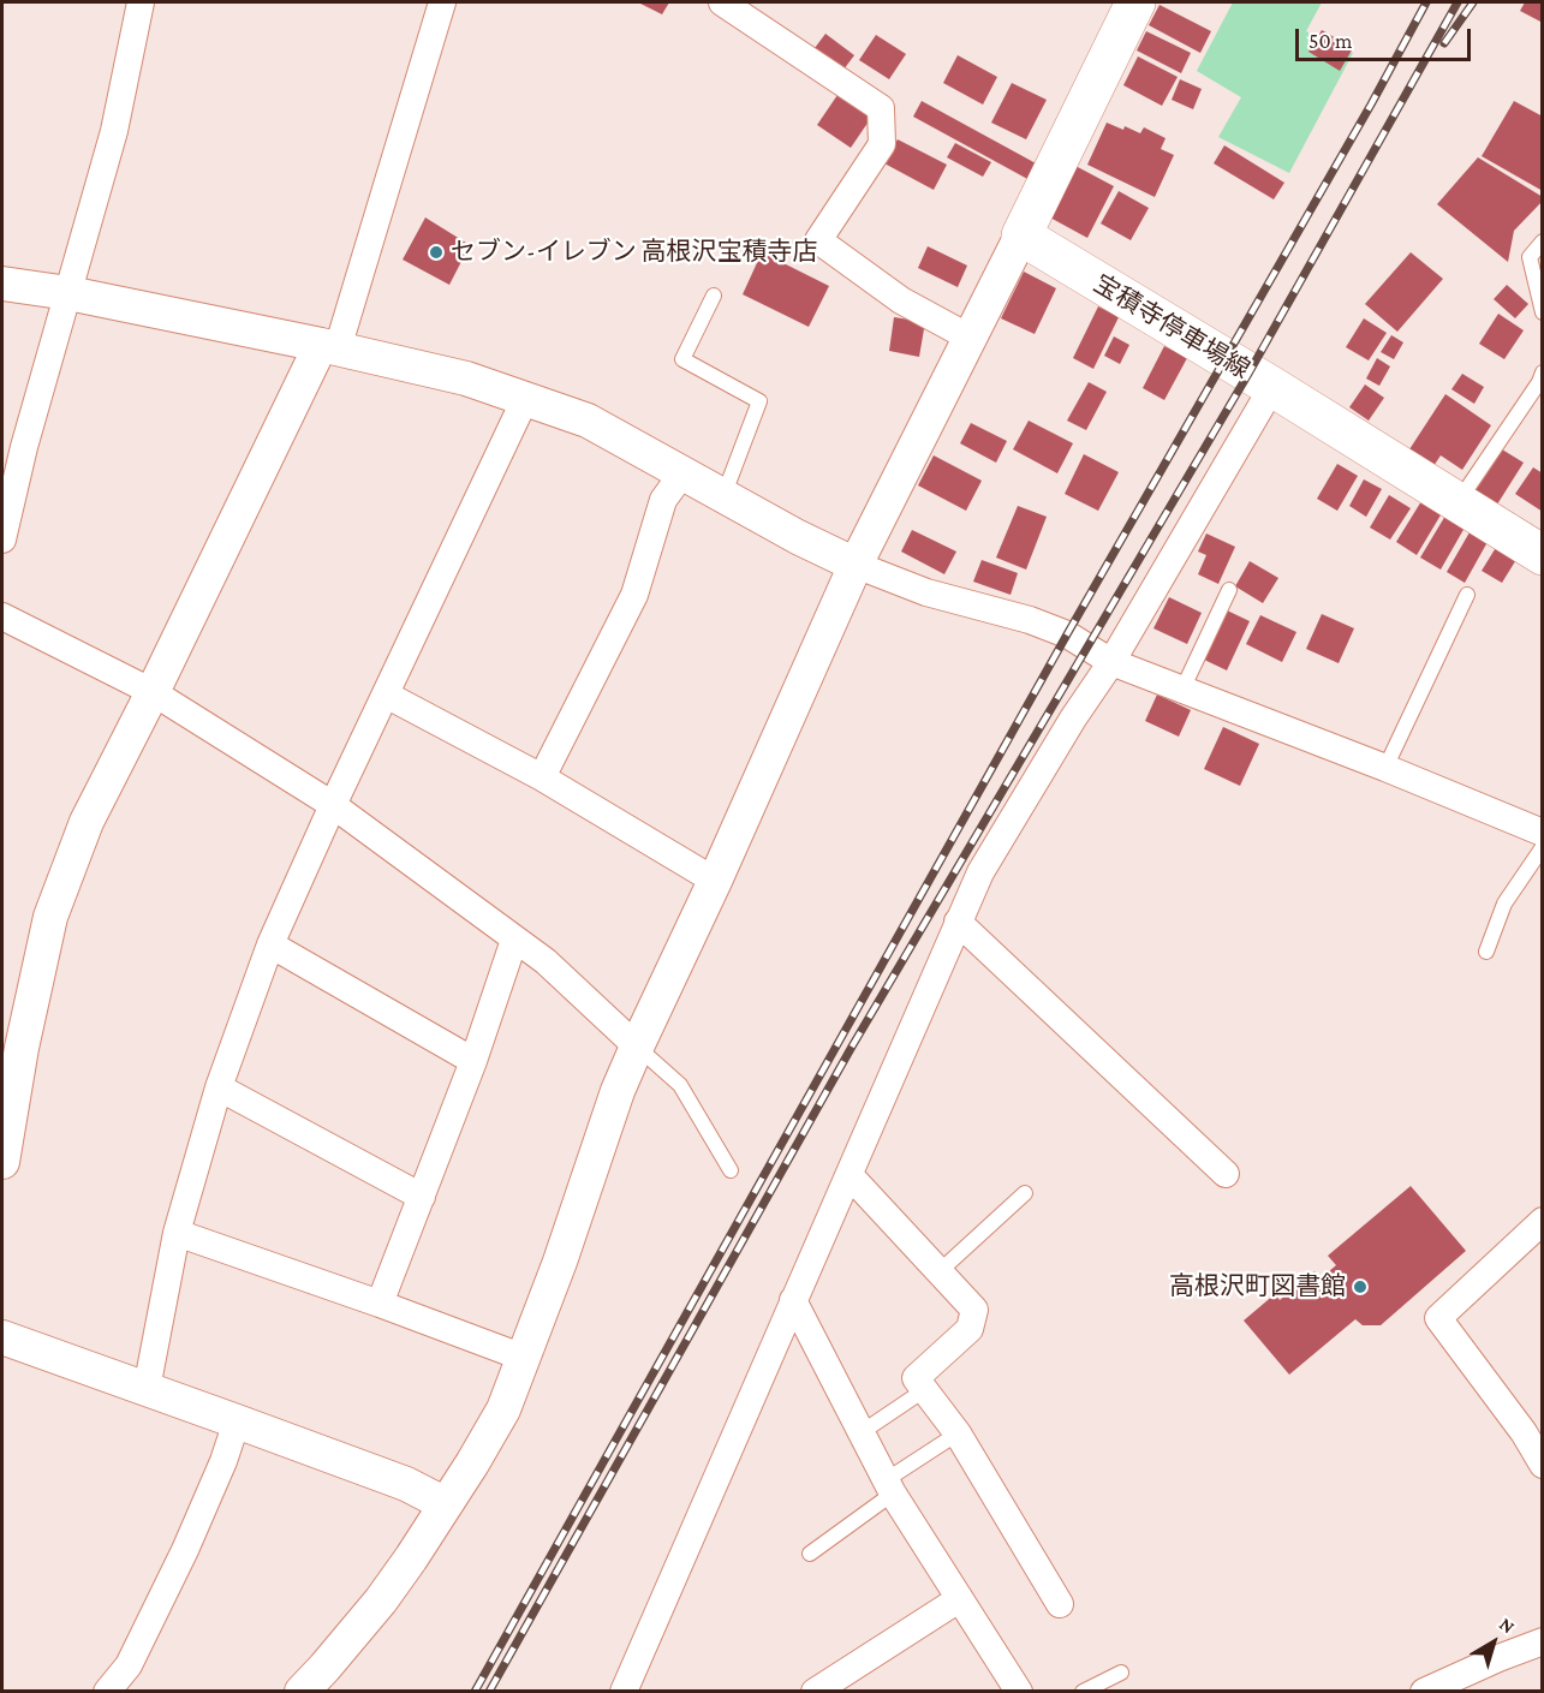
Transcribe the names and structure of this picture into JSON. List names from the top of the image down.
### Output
{
  "streets": {
    "main road": ["宝積寺停車場線"]
  },
  "places": ["セブン-イレブン 高根沢宝積寺店", "高根沢町図書館"],
  "scale_bar": "50 m",
  "north": "top right"
}
